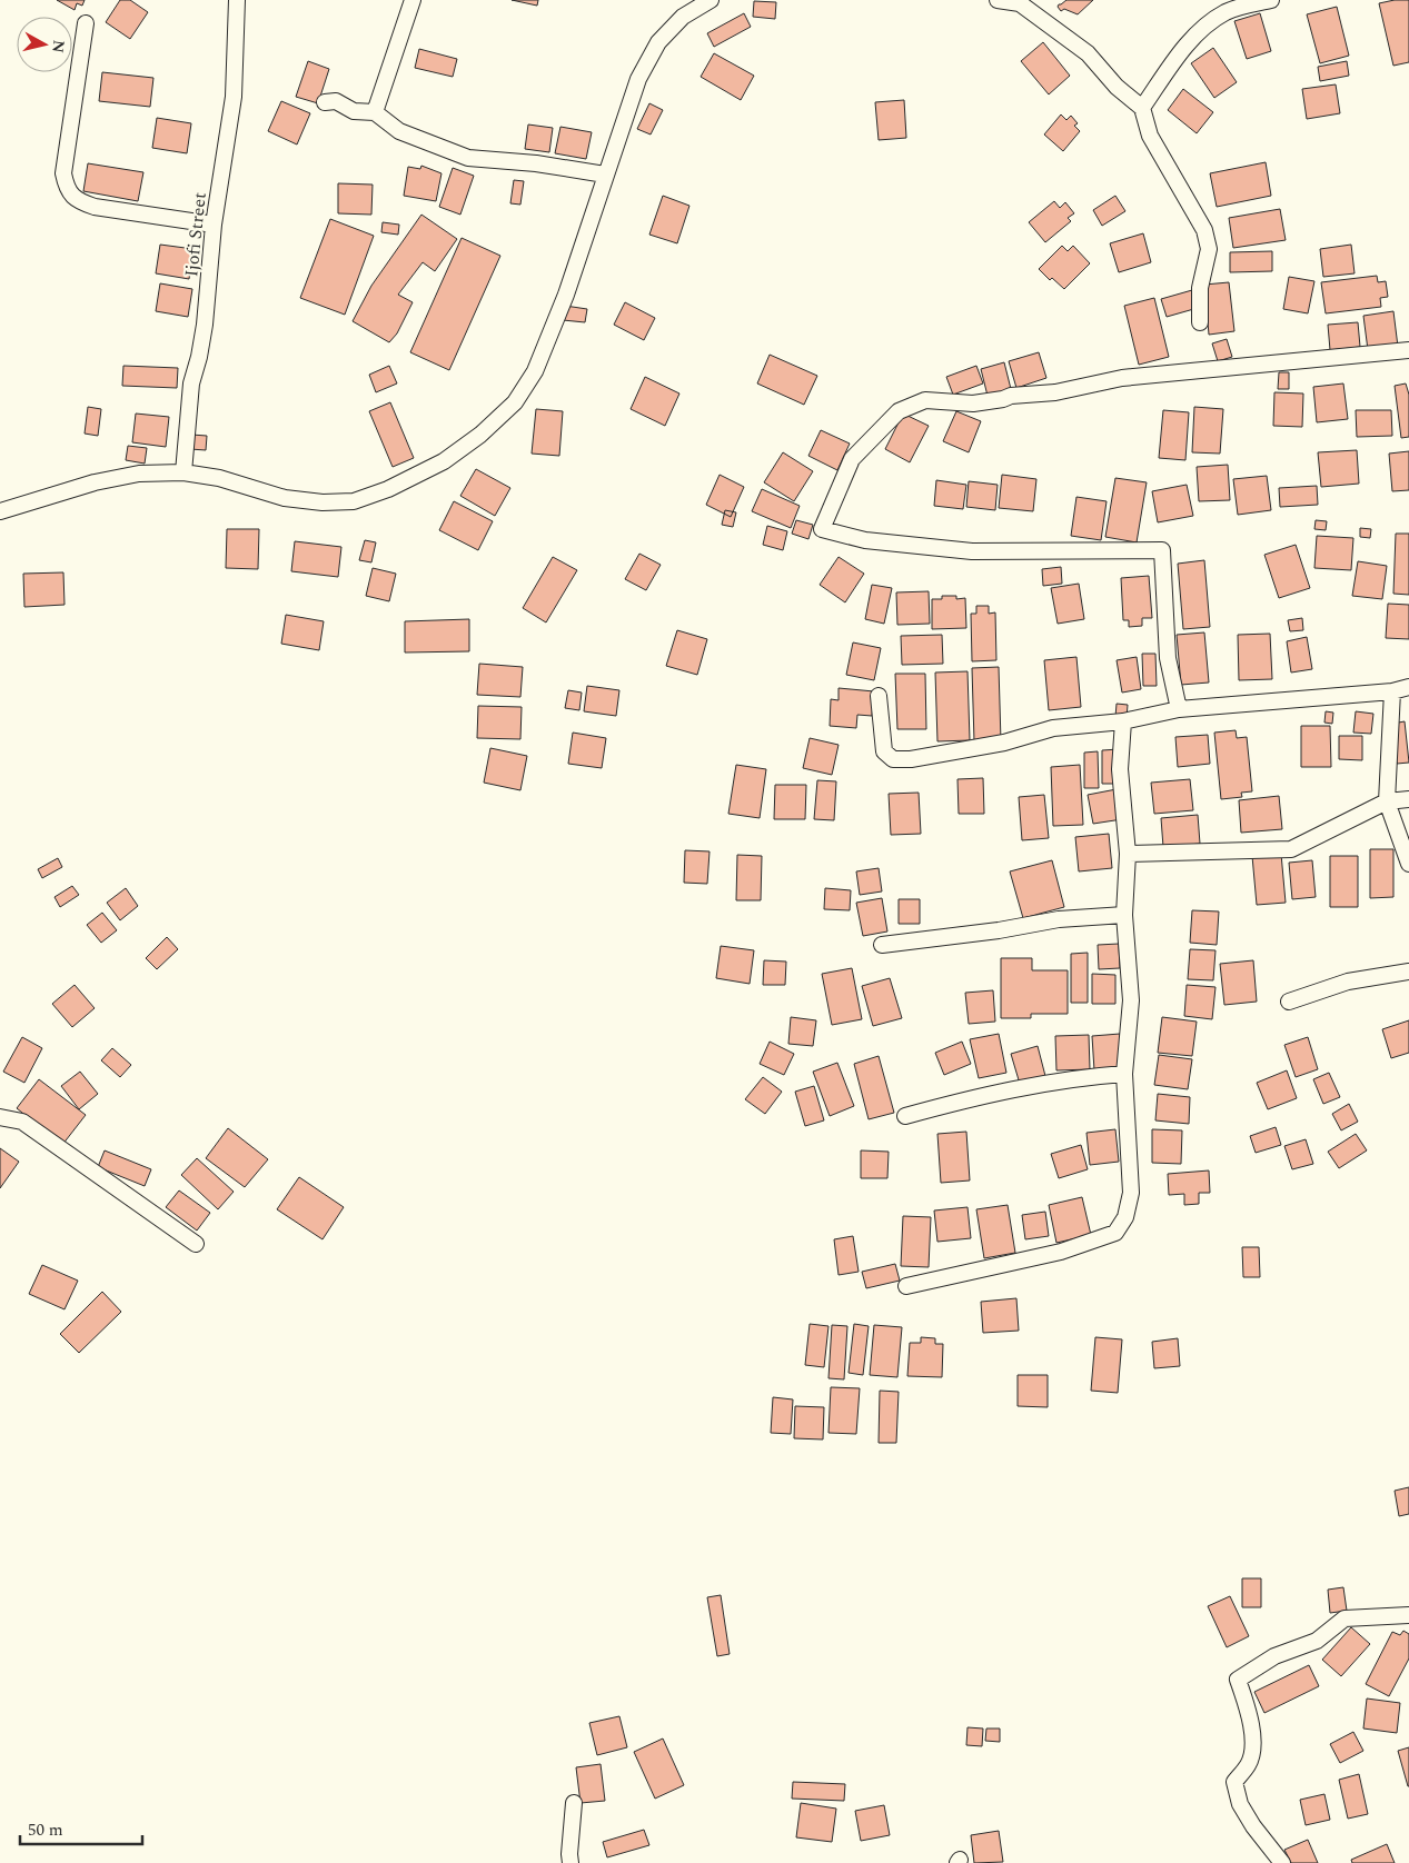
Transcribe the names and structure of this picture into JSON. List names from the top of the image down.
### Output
{
  "streets": {
    "street": ["Ijofi Street"]
  },
  "scale_bar": "50 m",
  "north": "right"
}
